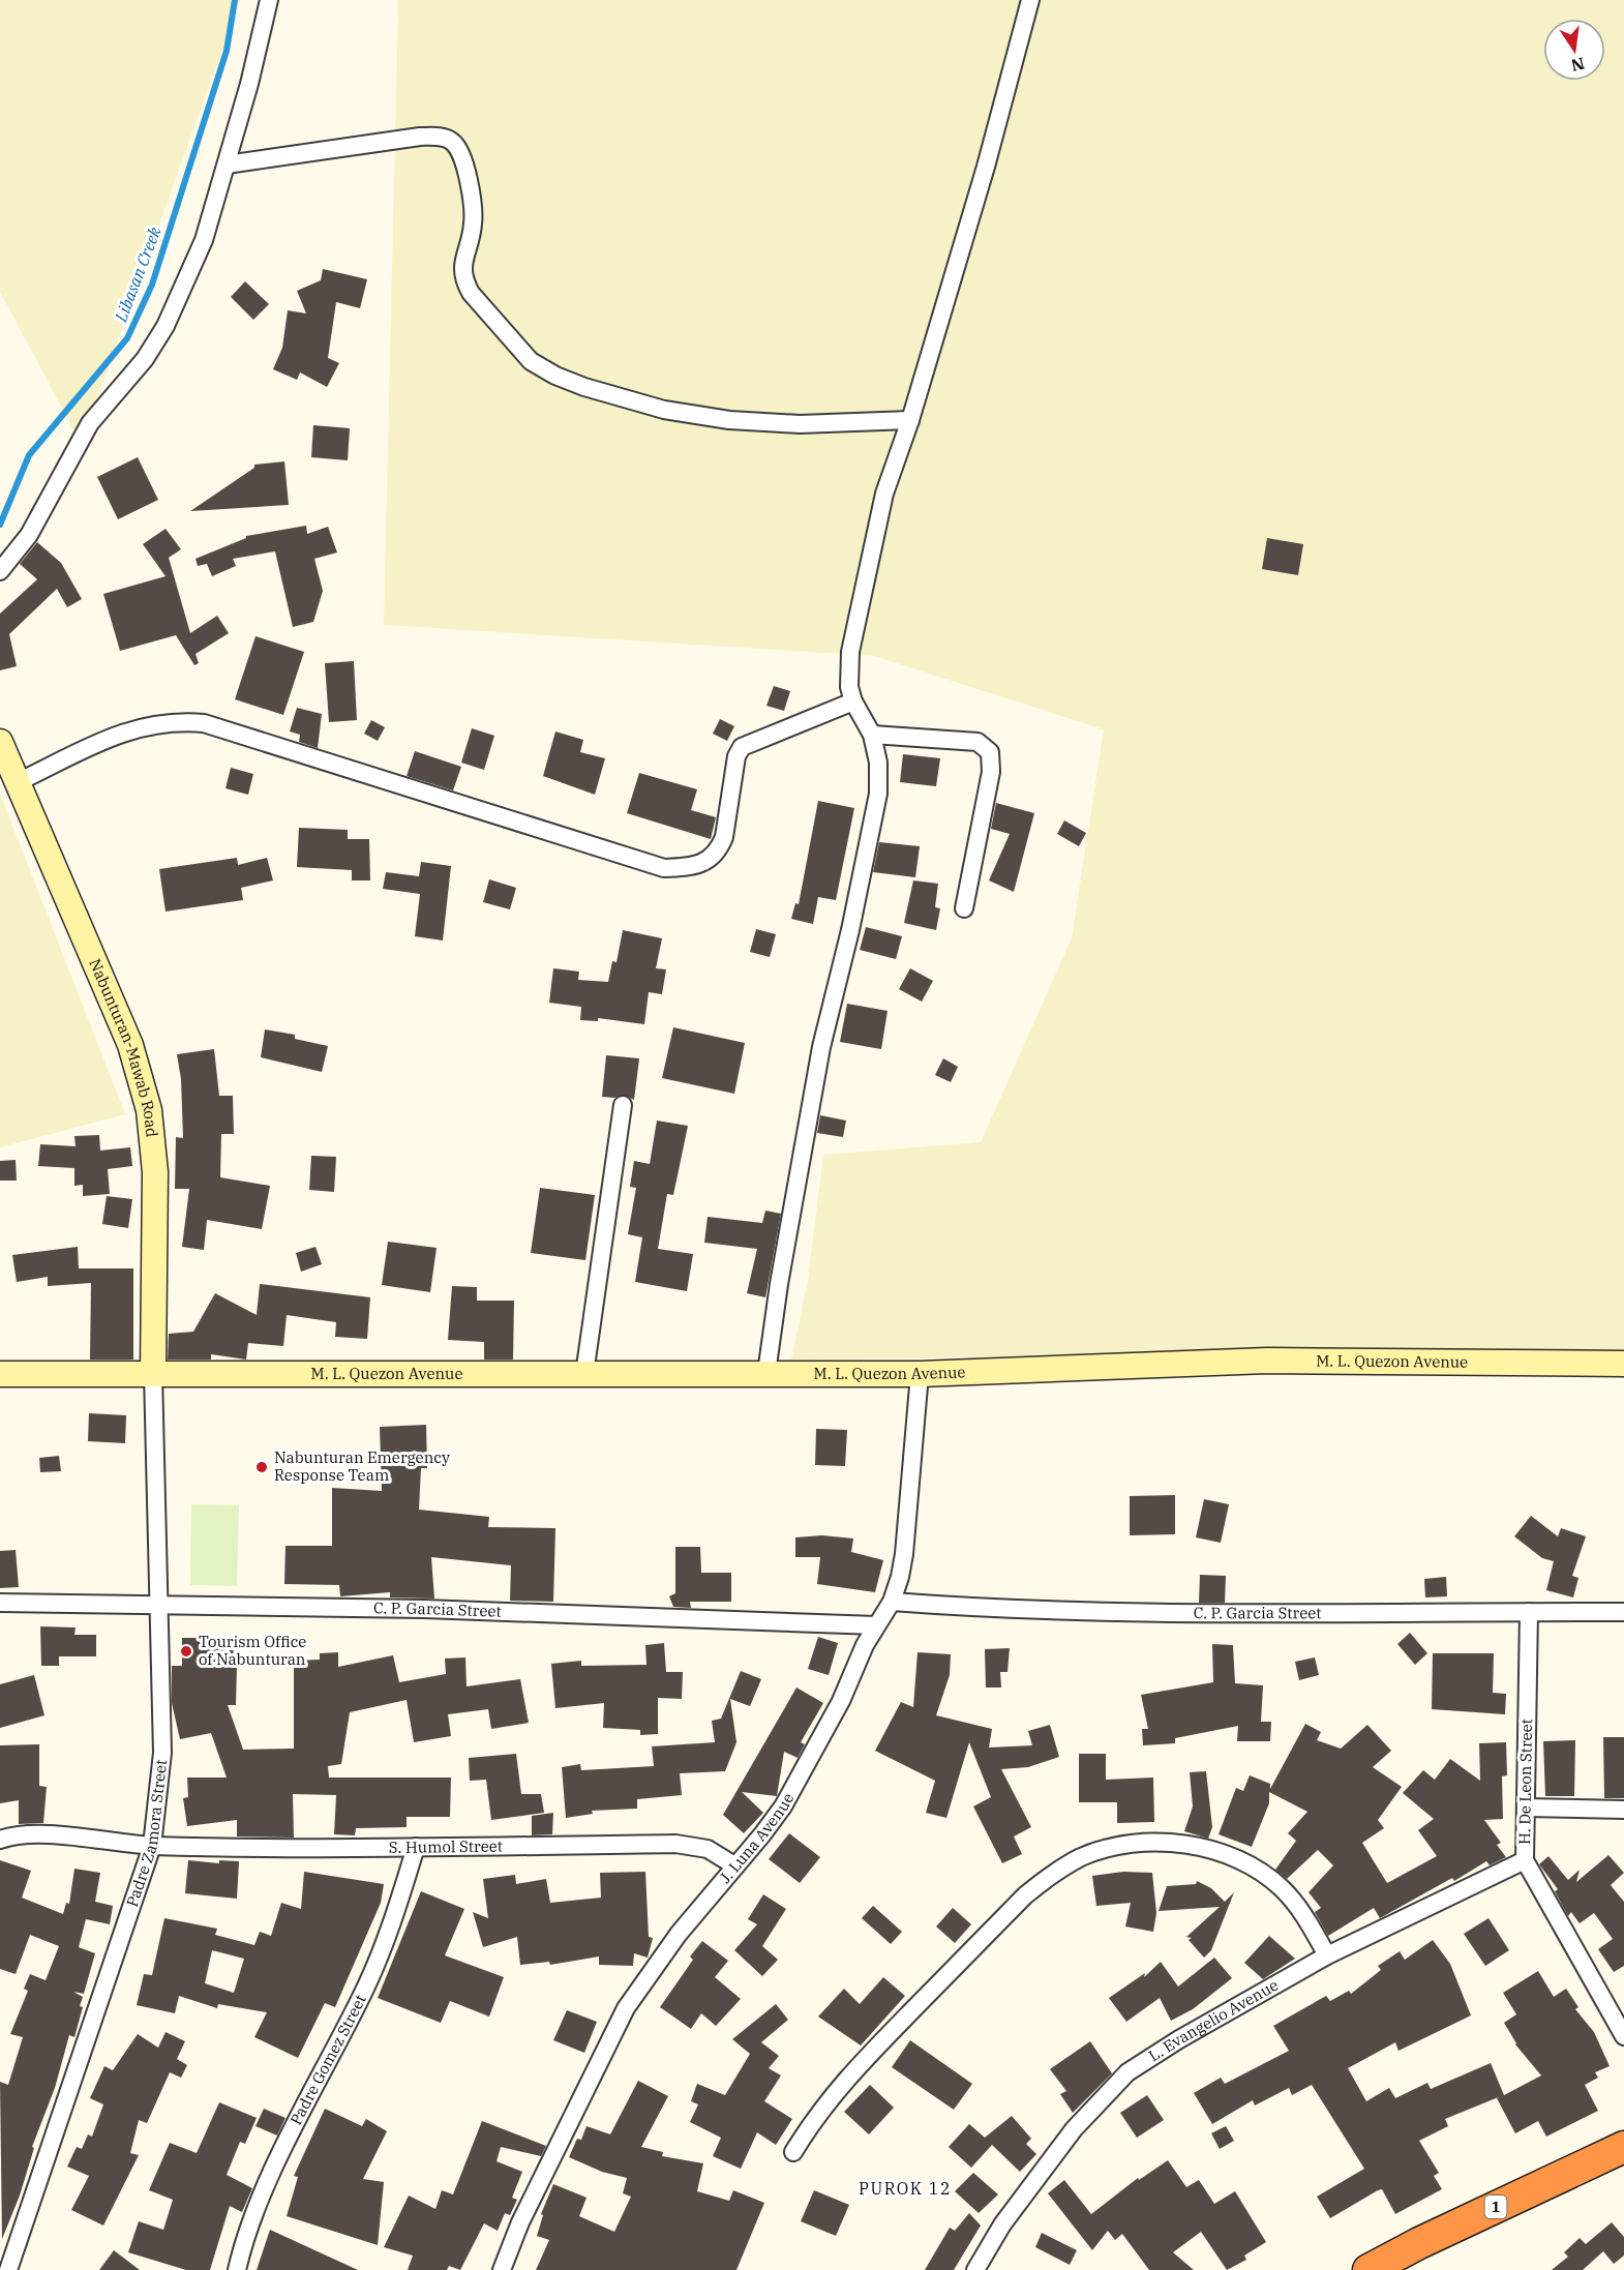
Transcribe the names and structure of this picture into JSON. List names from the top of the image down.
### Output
{
  "streets": {
    "highway": ["1"],
    "main road": ["Nabunturan-Mawab Road", "M. L. Quezon Avenue"],
    "street": [
      "C. P. Garcia Street",
      "H. De Leon Street",
      "Padre Zamora Street",
      "J. Luna Avenue",
      "S. Humol Street",
      "L. Evangelio Avenue",
      "Padre Gomez Street"
    ]
  },
  "crossings": [
    ["Nabunturan-Mawab Road", "M. L. Quezon Avenue"],
    ["Nabunturan-Mawab Road", "Padre Zamora Street"],
    ["M. L. Quezon Avenue", "Padre Zamora Street"],
    ["M. L. Quezon Avenue", "J. Luna Avenue"],
    ["C. P. Garcia Street", "H. De Leon Street"],
    ["C. P. Garcia Street", "Padre Zamora Street"],
    ["C. P. Garcia Street", "J. Luna Avenue"],
    ["H. De Leon Street", "L. Evangelio Avenue"],
    ["Padre Zamora Street", "S. Humol Street"],
    ["J. Luna Avenue", "S. Humol Street"],
    ["S. Humol Street", "Padre Gomez Street"]
  ],
  "districts": ["PUROK 12"],
  "water": ["Libasan Creek"],
  "places": ["Nabunturan Emergency Response Team", "Tourism Office of Nabunturan"],
  "north": "bottom"
}
